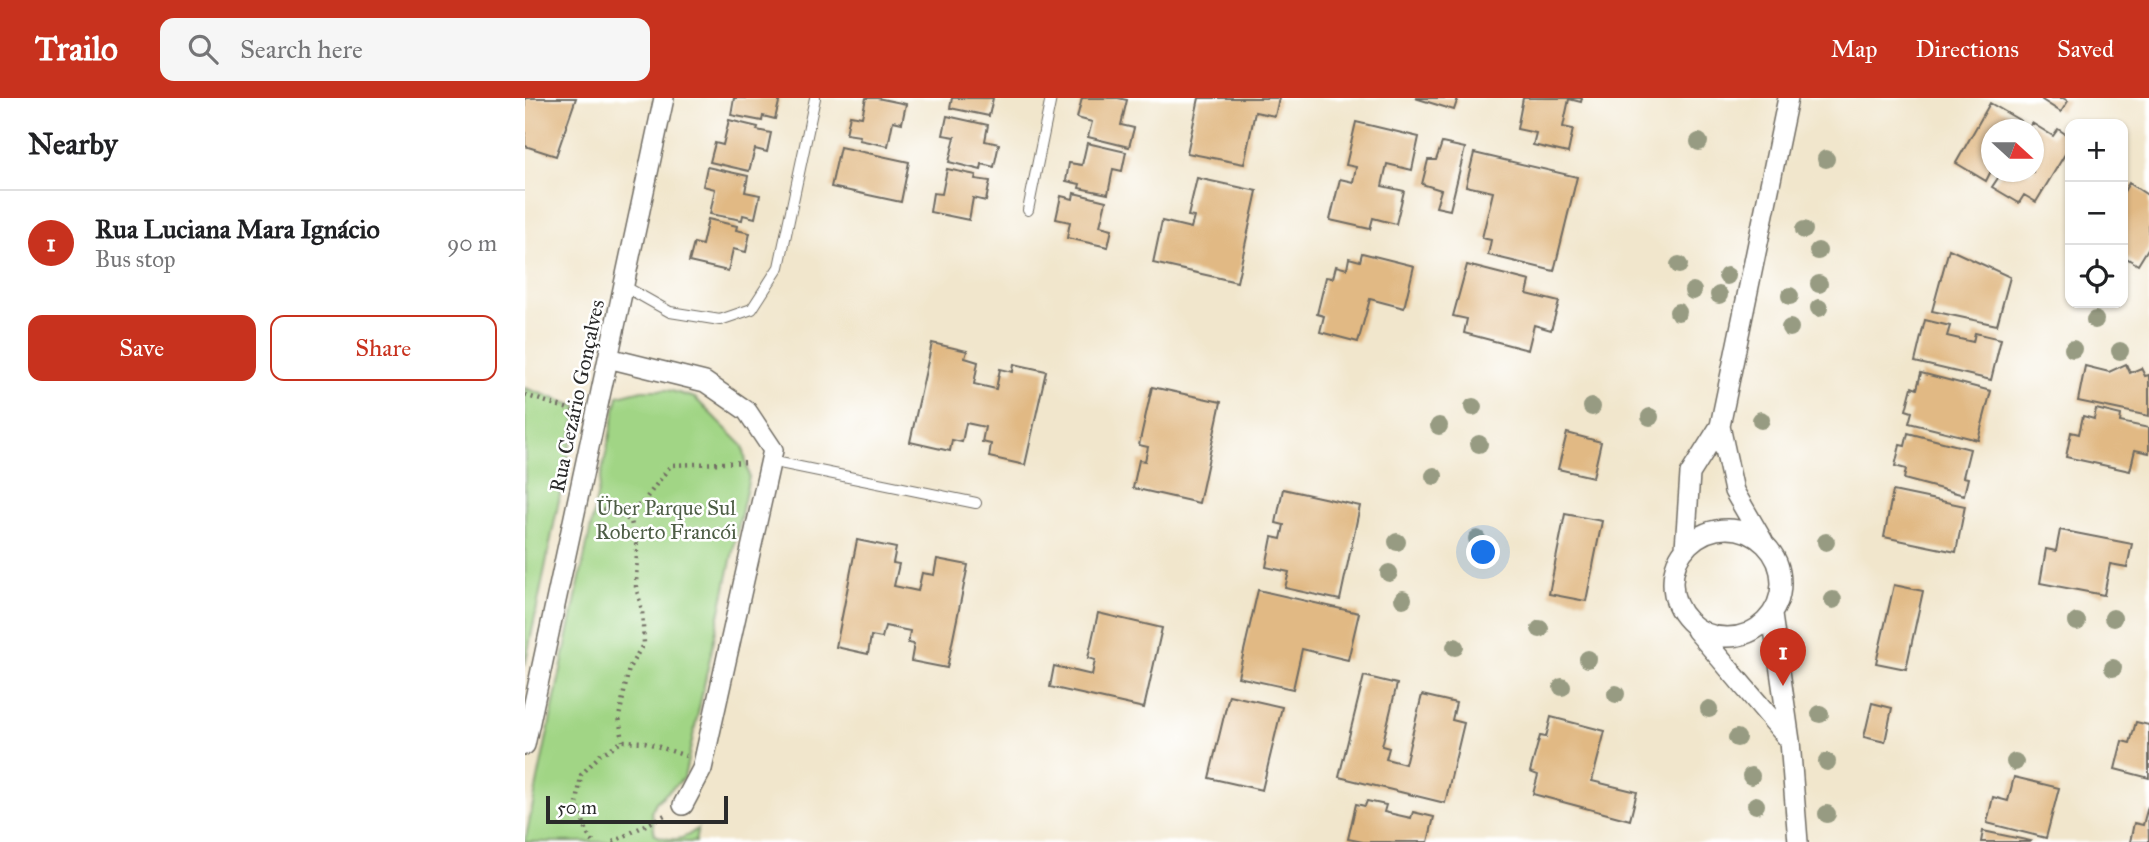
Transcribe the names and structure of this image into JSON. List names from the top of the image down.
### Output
{
  "streets": {
    "street": ["Rua Cezário Gonçalves"]
  },
  "parks": ["Über Parque Sul Roberto Francói"],
  "scale_bar": "50 m",
  "north": "right",
  "page": {
    "header": "Trailo",
    "search": "Search here",
    "nav": ["Map", "Directions", "Saved"],
    "heading": "Nearby",
    "map_buttons": ["+", "−"],
    "list": [
      {
        "mark": "1",
        "name": "Rua Luciana Mara Ignácio",
        "note": "Bus stop",
        "value": "90 m"
      }
    ],
    "buttons": ["Save", "Share"],
    "pins": "1",
    "scale": "50 m"
  }
}
